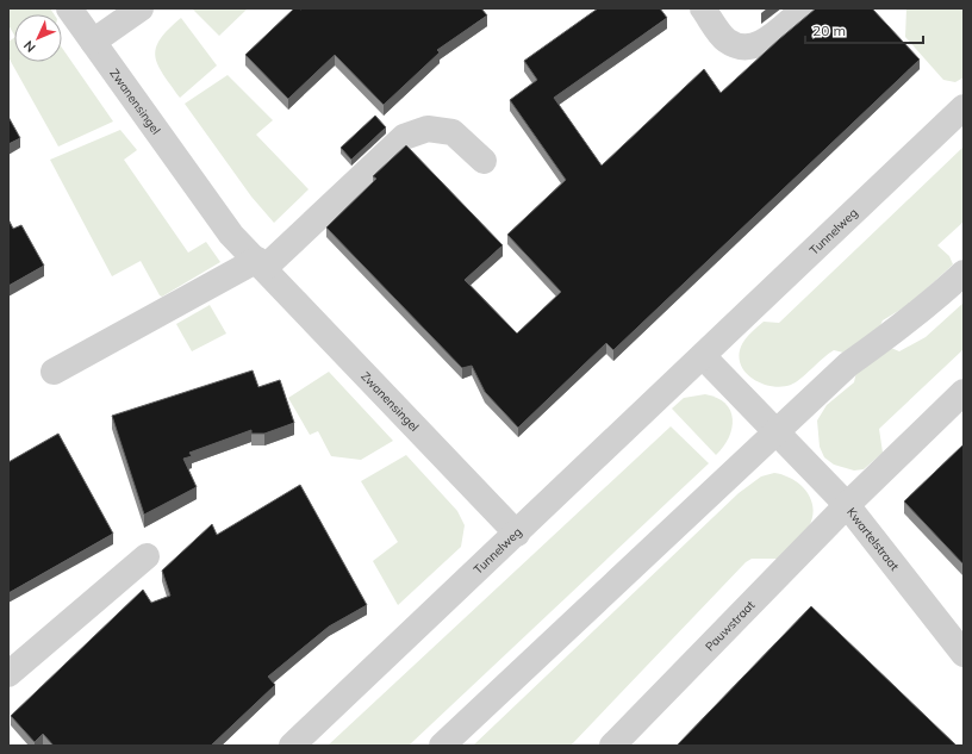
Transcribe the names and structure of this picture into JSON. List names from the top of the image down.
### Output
{
  "streets": {
    "street": [
      "Zwanensingel",
      "Tunnelweg",
      "Kwartelstraat",
      "Pauwstraat"
    ]
  },
  "crossings": [
    ["Zwanensingel", "Tunnelweg"],
    ["Kwartelstraat", "Pauwstraat"]
  ],
  "scale_bar": "20 m",
  "north": "bottom left"
}
